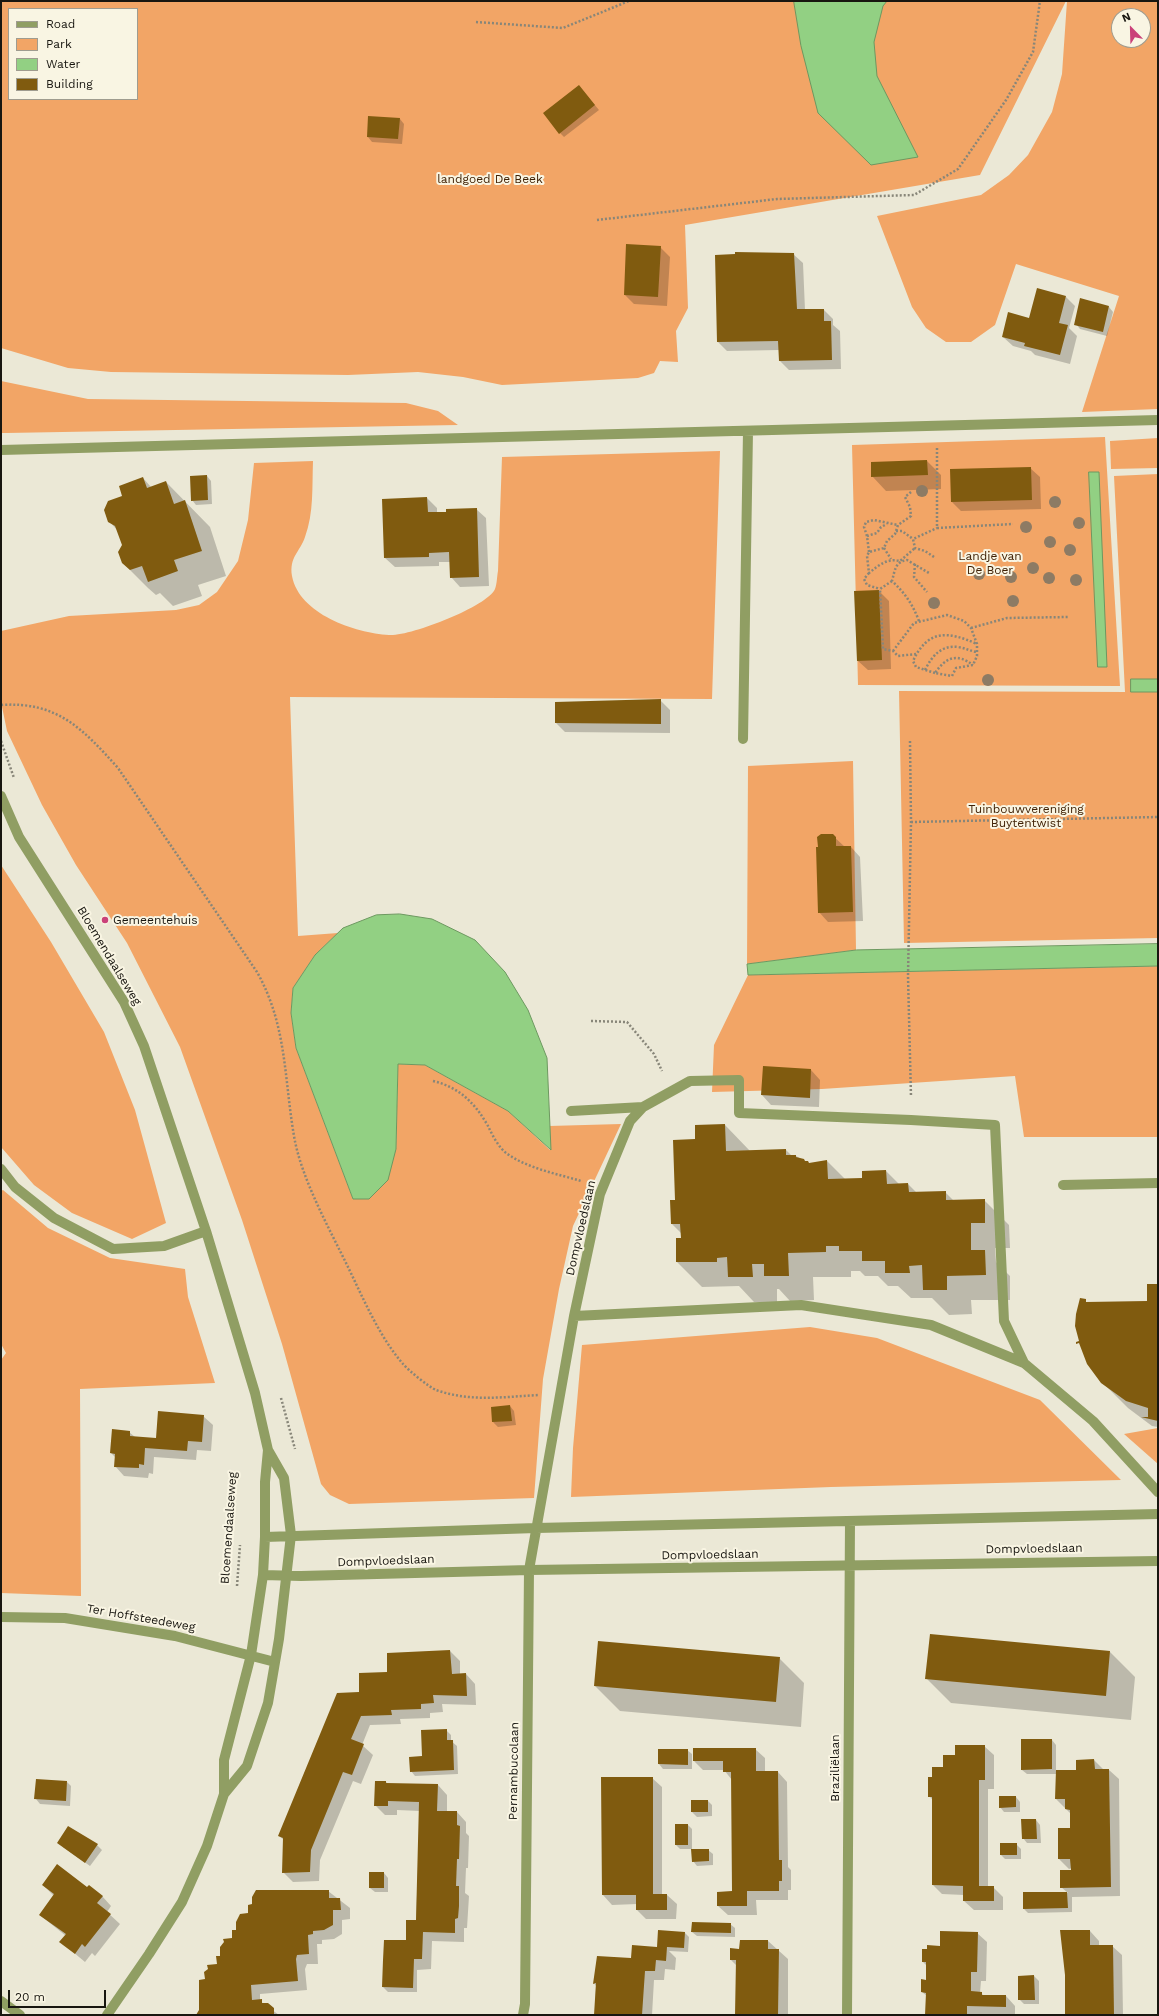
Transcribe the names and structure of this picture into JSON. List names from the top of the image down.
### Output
{
  "streets": {
    "street": [
      "Bloemendaalseweg",
      "Dompvloedslaan",
      "Ter Hoffsteedeweg",
      "Braziliëlaan",
      "Pernambucolaan"
    ]
  },
  "crossings": [
    ["Bloemendaalseweg", "Dompvloedslaan"],
    ["Bloemendaalseweg", "Ter Hoffsteedeweg"],
    ["Dompvloedslaan", "Braziliëlaan"],
    ["Dompvloedslaan", "Pernambucolaan"]
  ],
  "parks": ["landgoed De Beek", "Landje van De Boer", "Tuinbouwvereniging Buytentwist"],
  "places": ["Gemeentehuis"],
  "legend": [
    "Road",
    "Park",
    "Water",
    "Building"
  ],
  "scale_bar": "20 m",
  "north": "top left"
}
